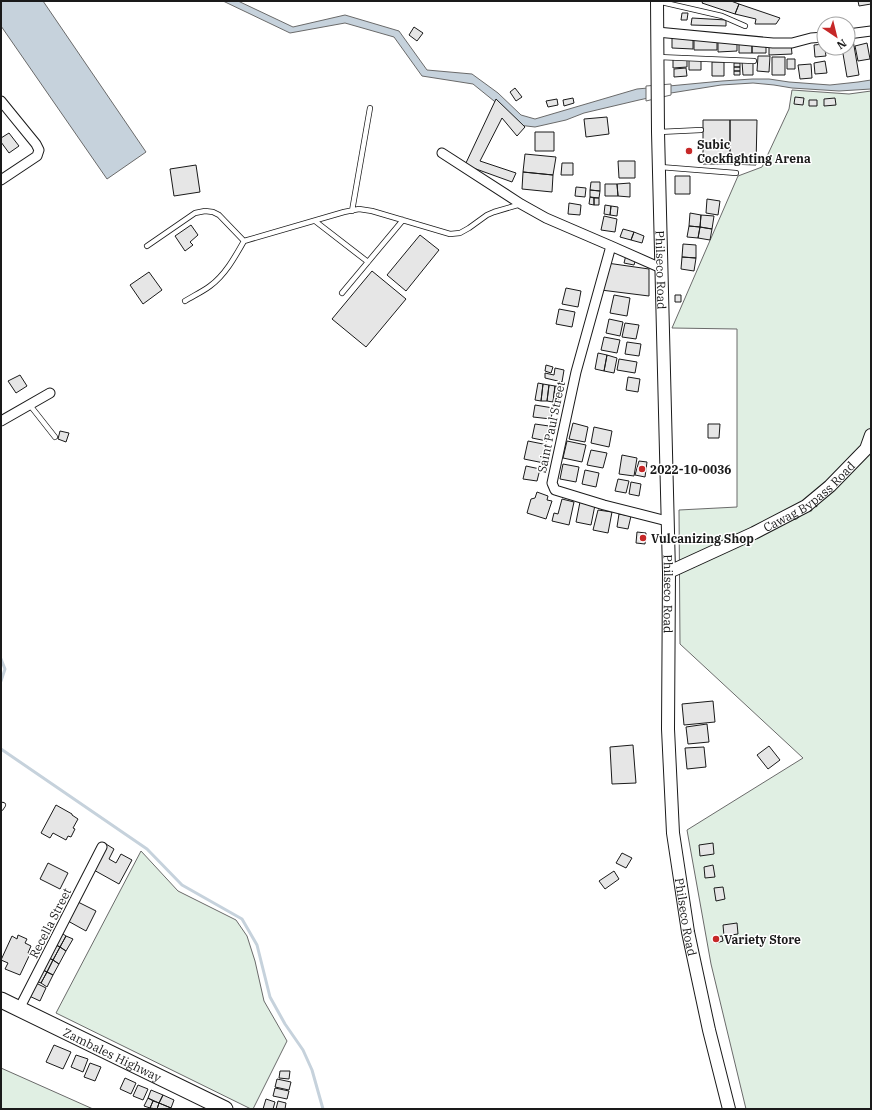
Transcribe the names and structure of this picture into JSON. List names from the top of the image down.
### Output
{
  "streets": {
    "main road": ["Zambales Highway"],
    "street": [
      "Philseco Road",
      "Saint Paul Street",
      "Cawag Bypass Road",
      "Recella Street"
    ]
  },
  "crossings": [
    ["Philseco Road", "Saint Paul Street"],
    ["Philseco Road", "Cawag Bypass Road"],
    ["Recella Street", "Zambales Highway"]
  ],
  "places": [
    "Subic Cockfighting Arena",
    "2022-10-0036",
    "Vulcanizing Shop",
    "Variety Store"
  ],
  "north": "bottom right"
}
